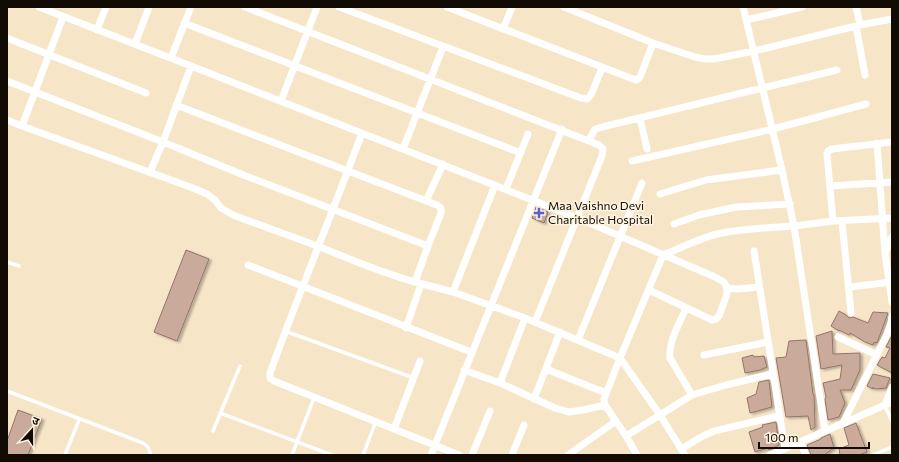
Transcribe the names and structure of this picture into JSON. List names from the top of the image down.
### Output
{
  "places": {
    "health": ["Maa Vaishno Devi Charitable Hospital"]
  },
  "scale_bar": "100 m",
  "north": "top"
}
